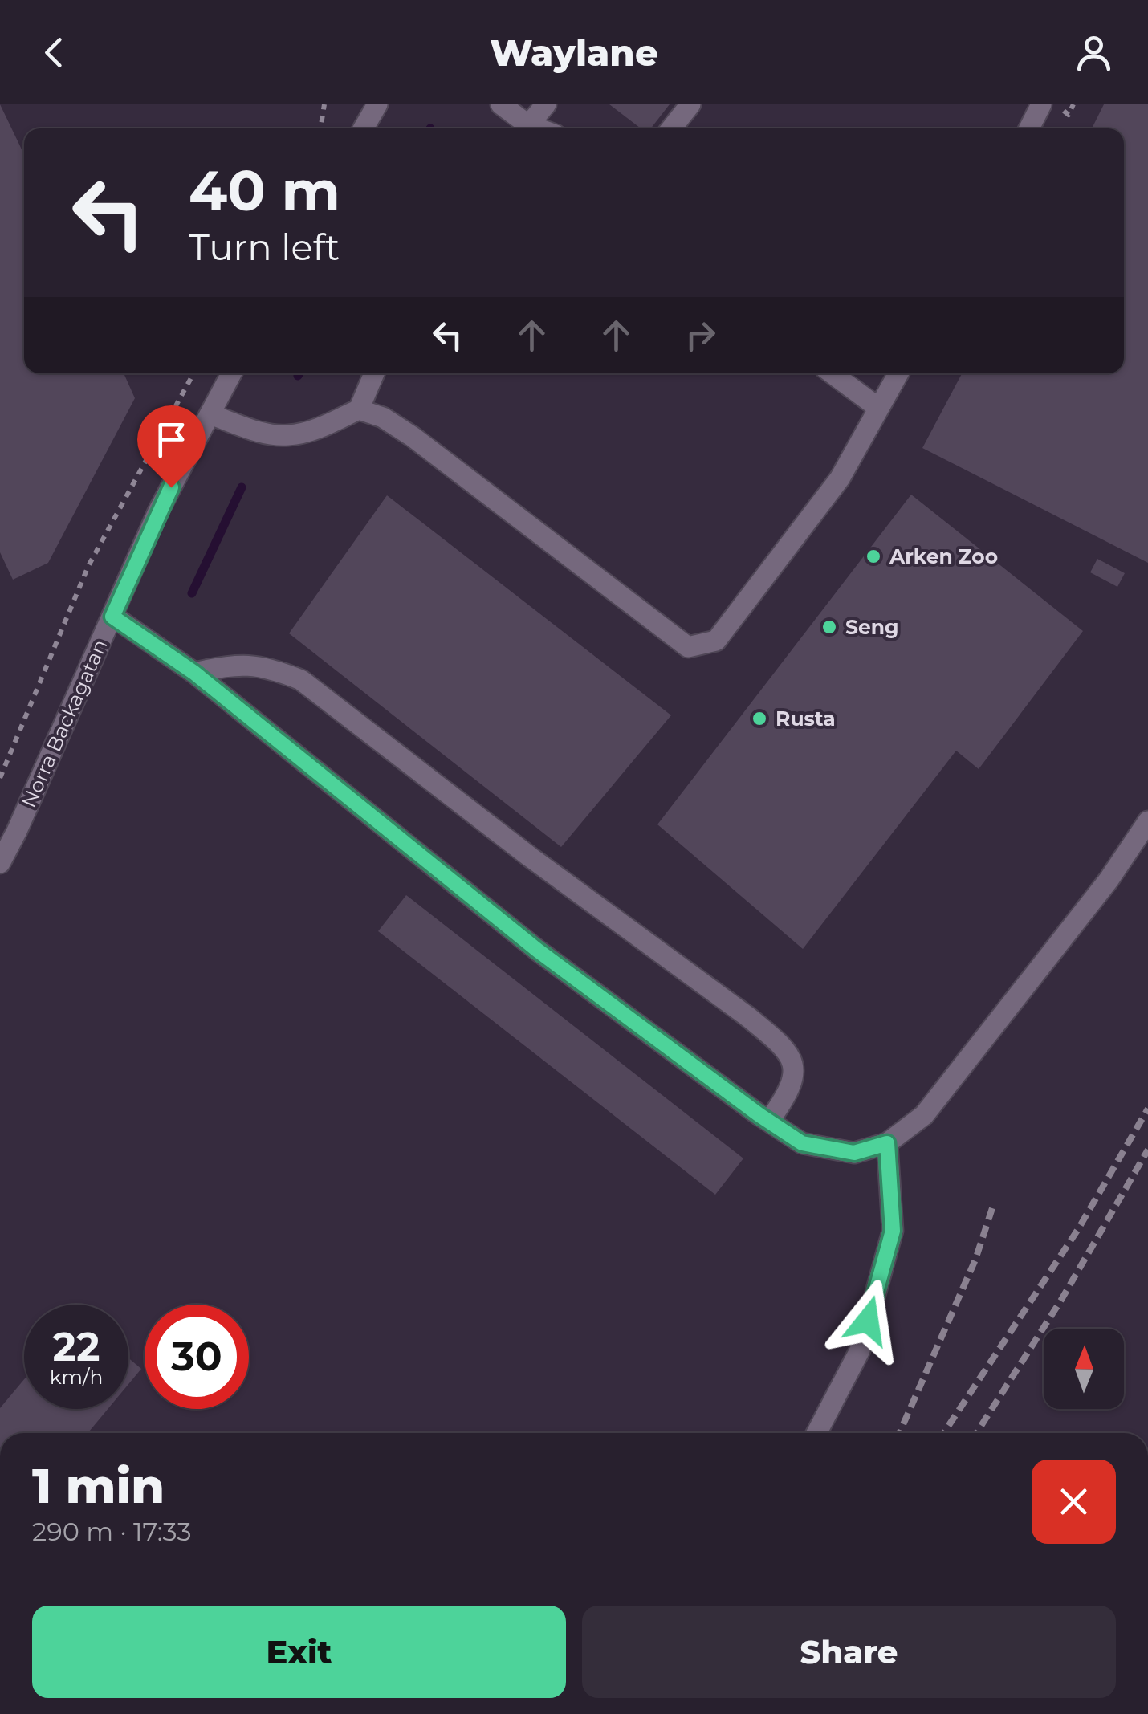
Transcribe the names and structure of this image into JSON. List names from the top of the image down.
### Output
{
  "streets": {
    "street": ["Norra Backagatan"]
  },
  "places": ["Arken Zoo", "Seng", "Rusta"],
  "north": "top",
  "page": {
    "header": "Waylane",
    "turn": ["40 m", "Turn left"],
    "speed": "22 km/h",
    "limit": "30",
    "heading": ["1 min", "290 m · 17:33"],
    "buttons": ["Exit", "Share"]
  }
}
